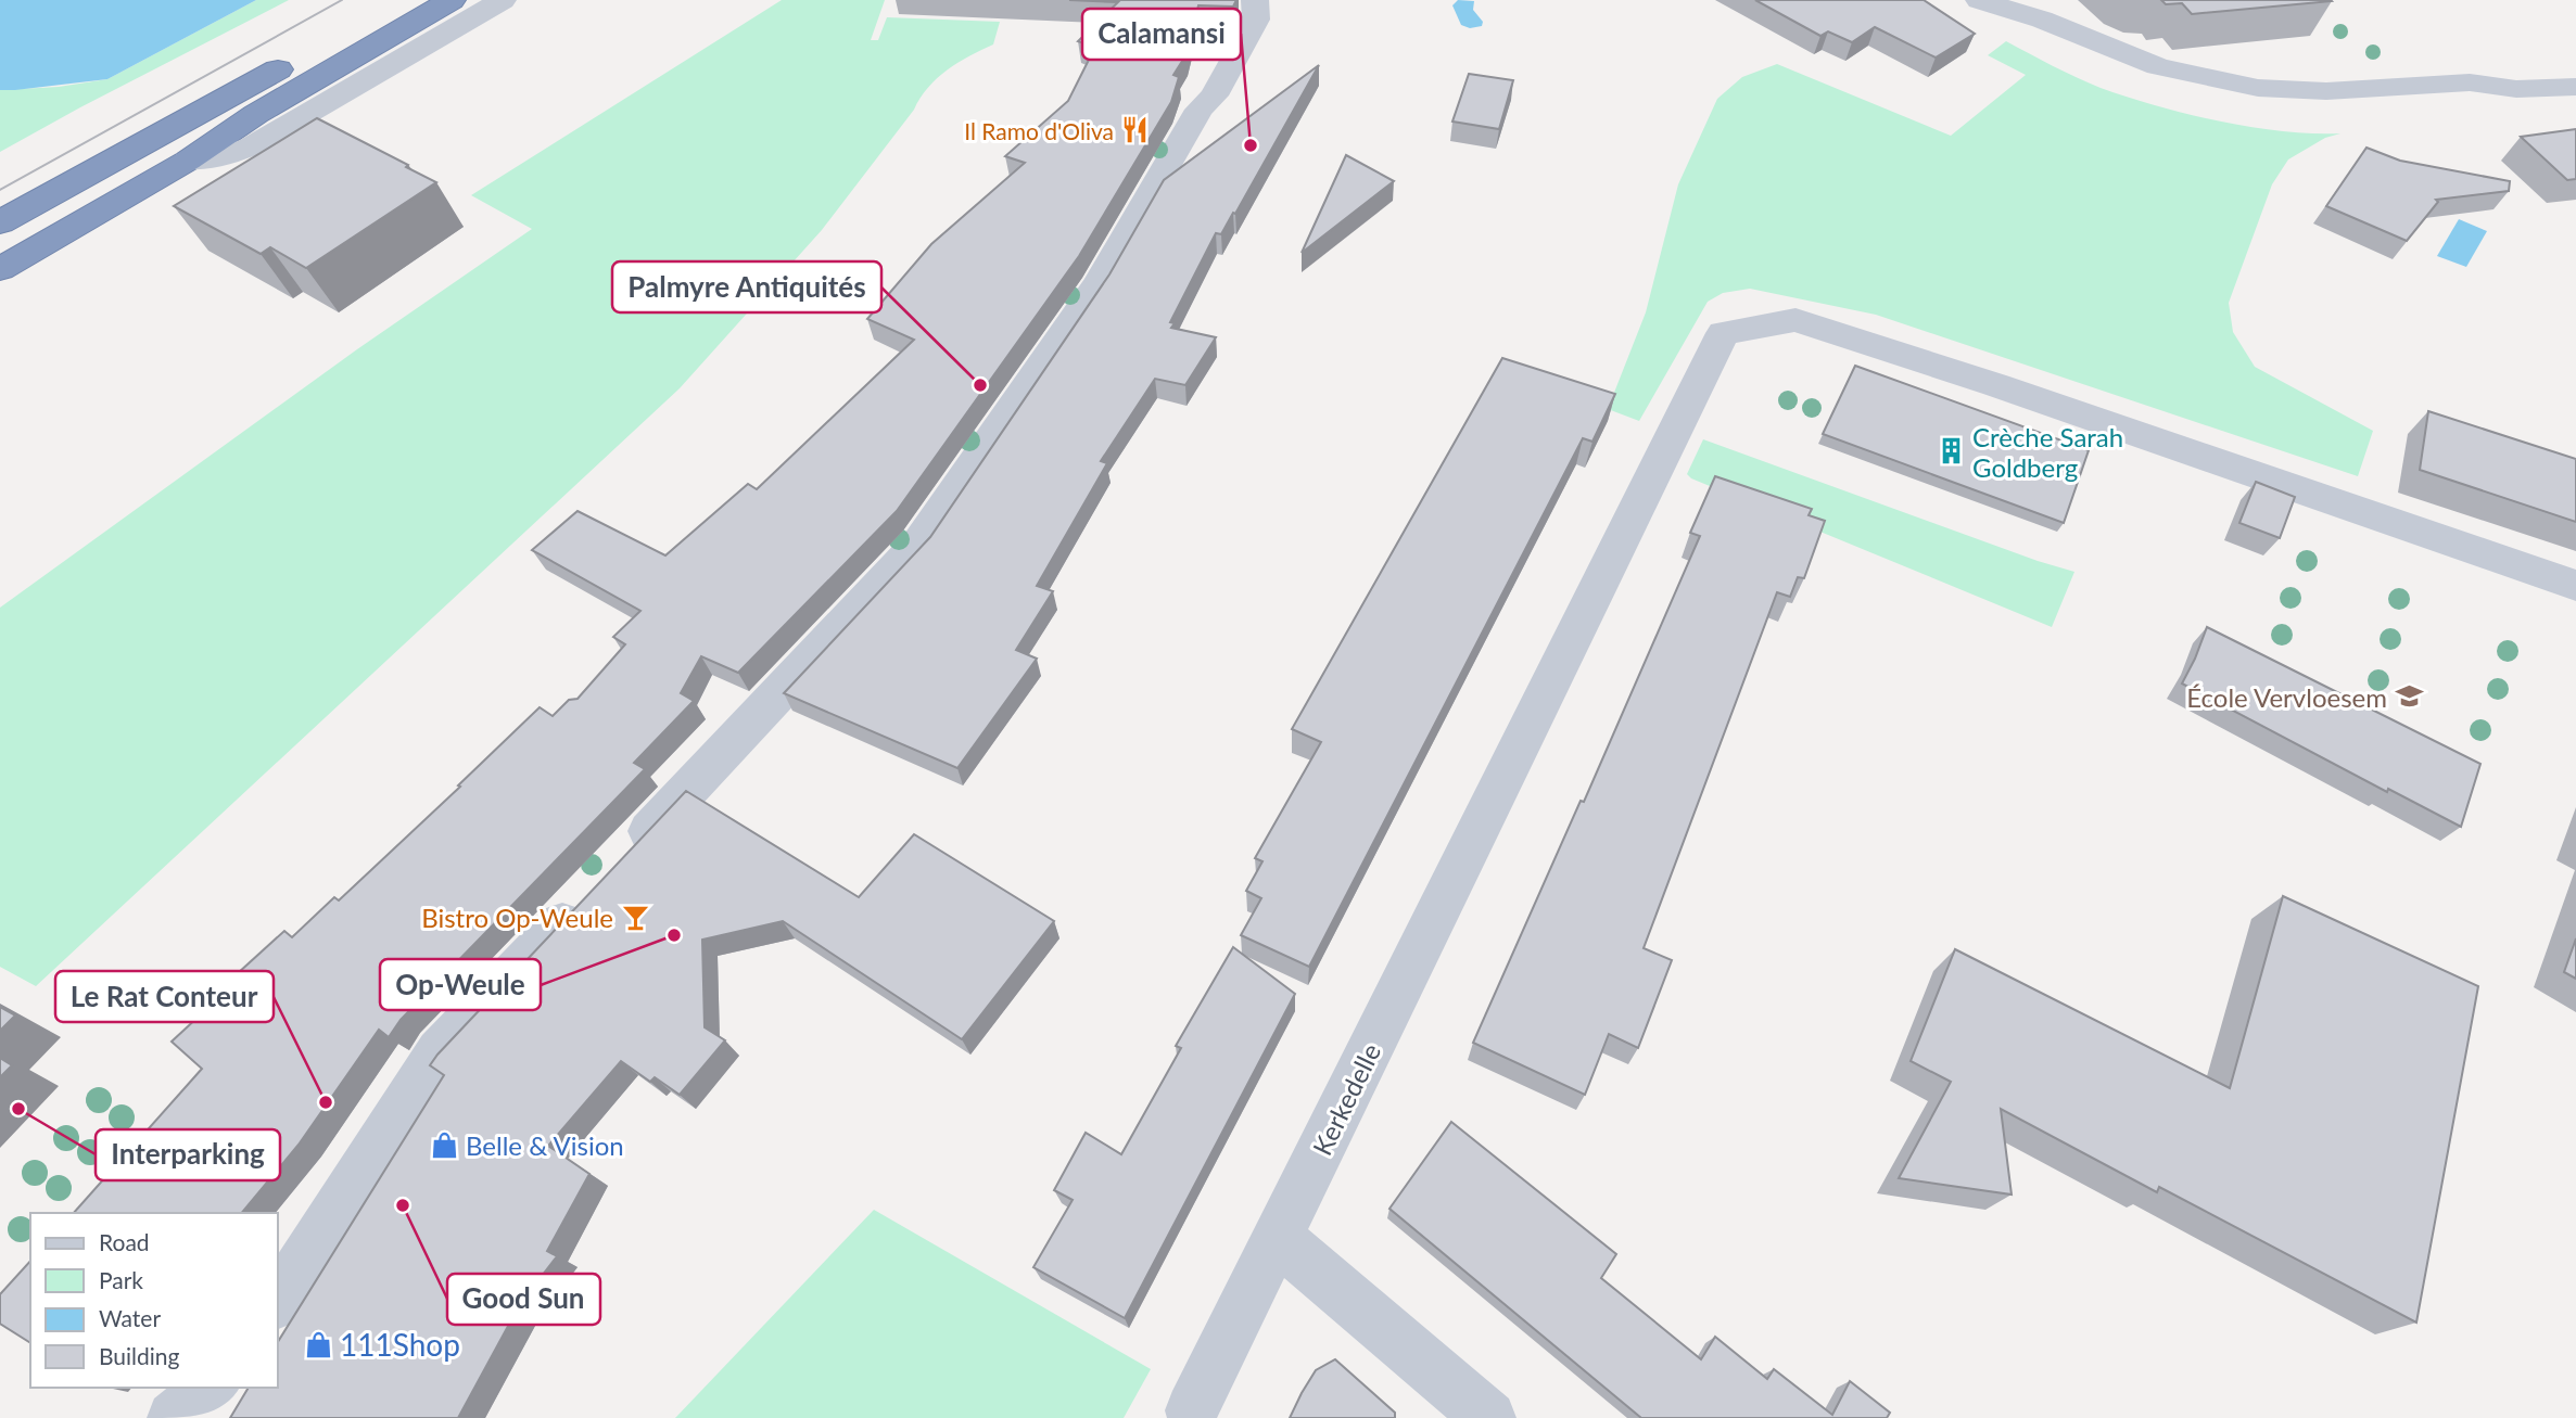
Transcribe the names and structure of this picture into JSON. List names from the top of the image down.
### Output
{
  "streets": {
    "street": ["Kerkedelle"]
  },
  "places": {
    "restaurant": ["Il Ramo d'Oliva"],
    "other": [
      "Calamansi",
      "Palmyre Antiquités",
      "Op-Weule",
      "Le Rat Conteur",
      "Interparking",
      "Good Sun"
    ],
    "building": ["Crèche Sarah Goldberg"],
    "school or university": ["École Vervloesem"],
    "bar": ["Bistro Op-Weule"],
    "shop": ["Belle & Vision", "111Shop"]
  },
  "legend": [
    "Road",
    "Park",
    "Water",
    "Building"
  ]
}
